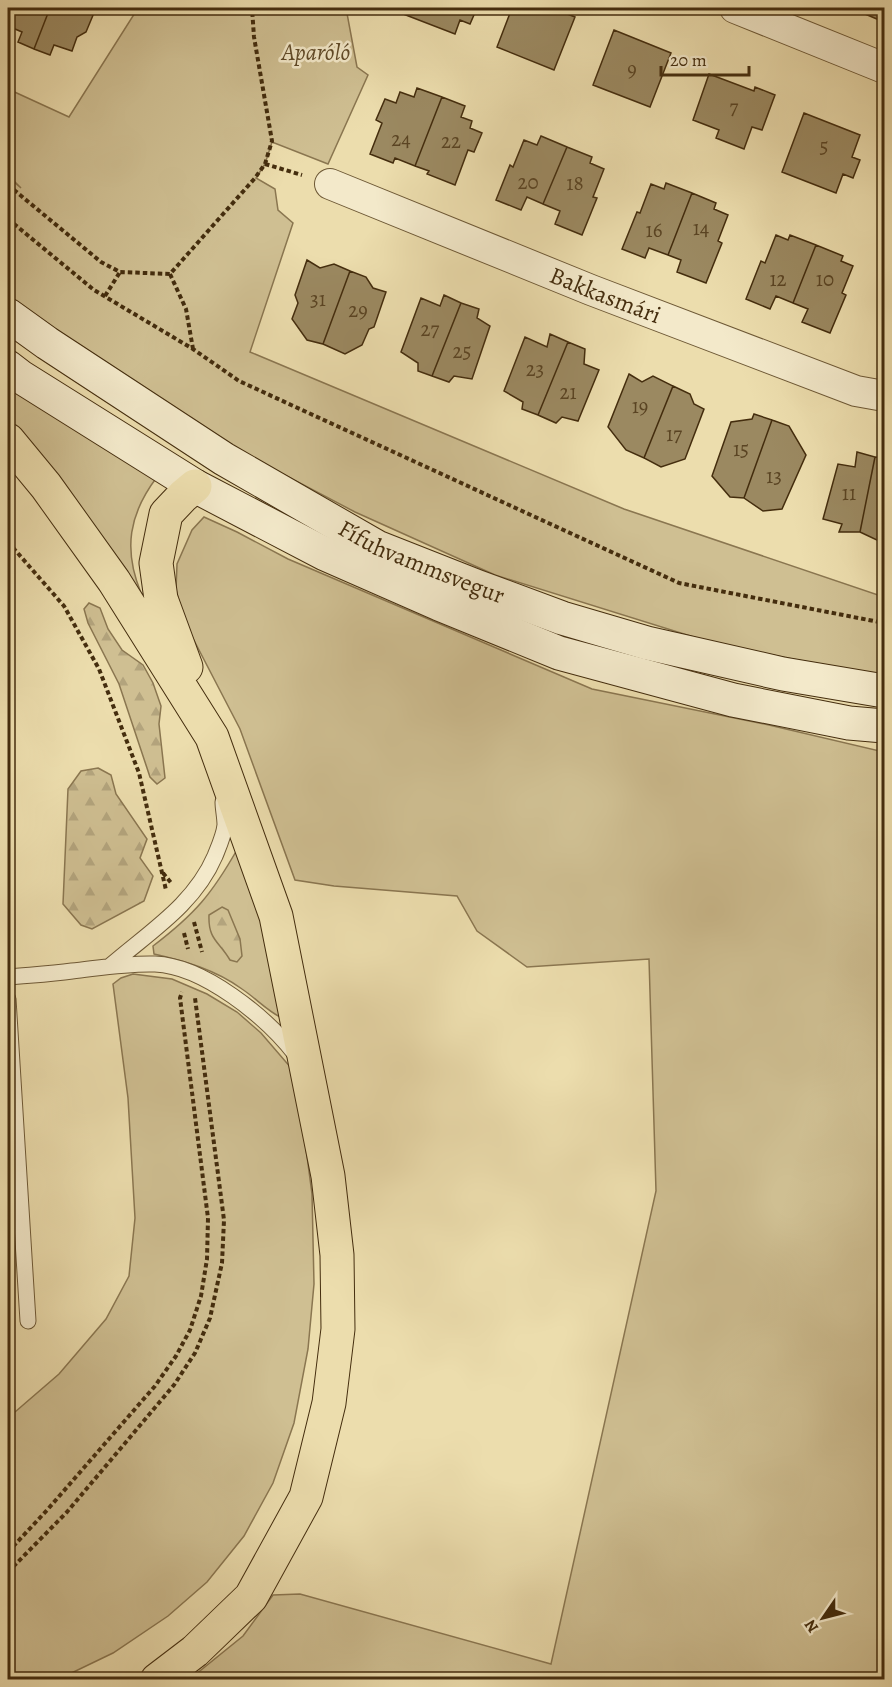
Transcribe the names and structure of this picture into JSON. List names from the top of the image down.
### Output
{
  "streets": {
    "main road": ["Fífuhvammsvegur"],
    "street": ["Bakkasmári"]
  },
  "parks": ["Aparóló"],
  "house_numbers": [
    "9",
    "7",
    "24",
    "22",
    "5",
    "20",
    "18",
    "14",
    "16",
    "12",
    "10",
    "31",
    "29",
    "27",
    "25",
    "23",
    "21",
    "19",
    "17",
    "15",
    "13",
    "11"
  ],
  "scale_bar": "20 m",
  "north": "bottom left"
}
